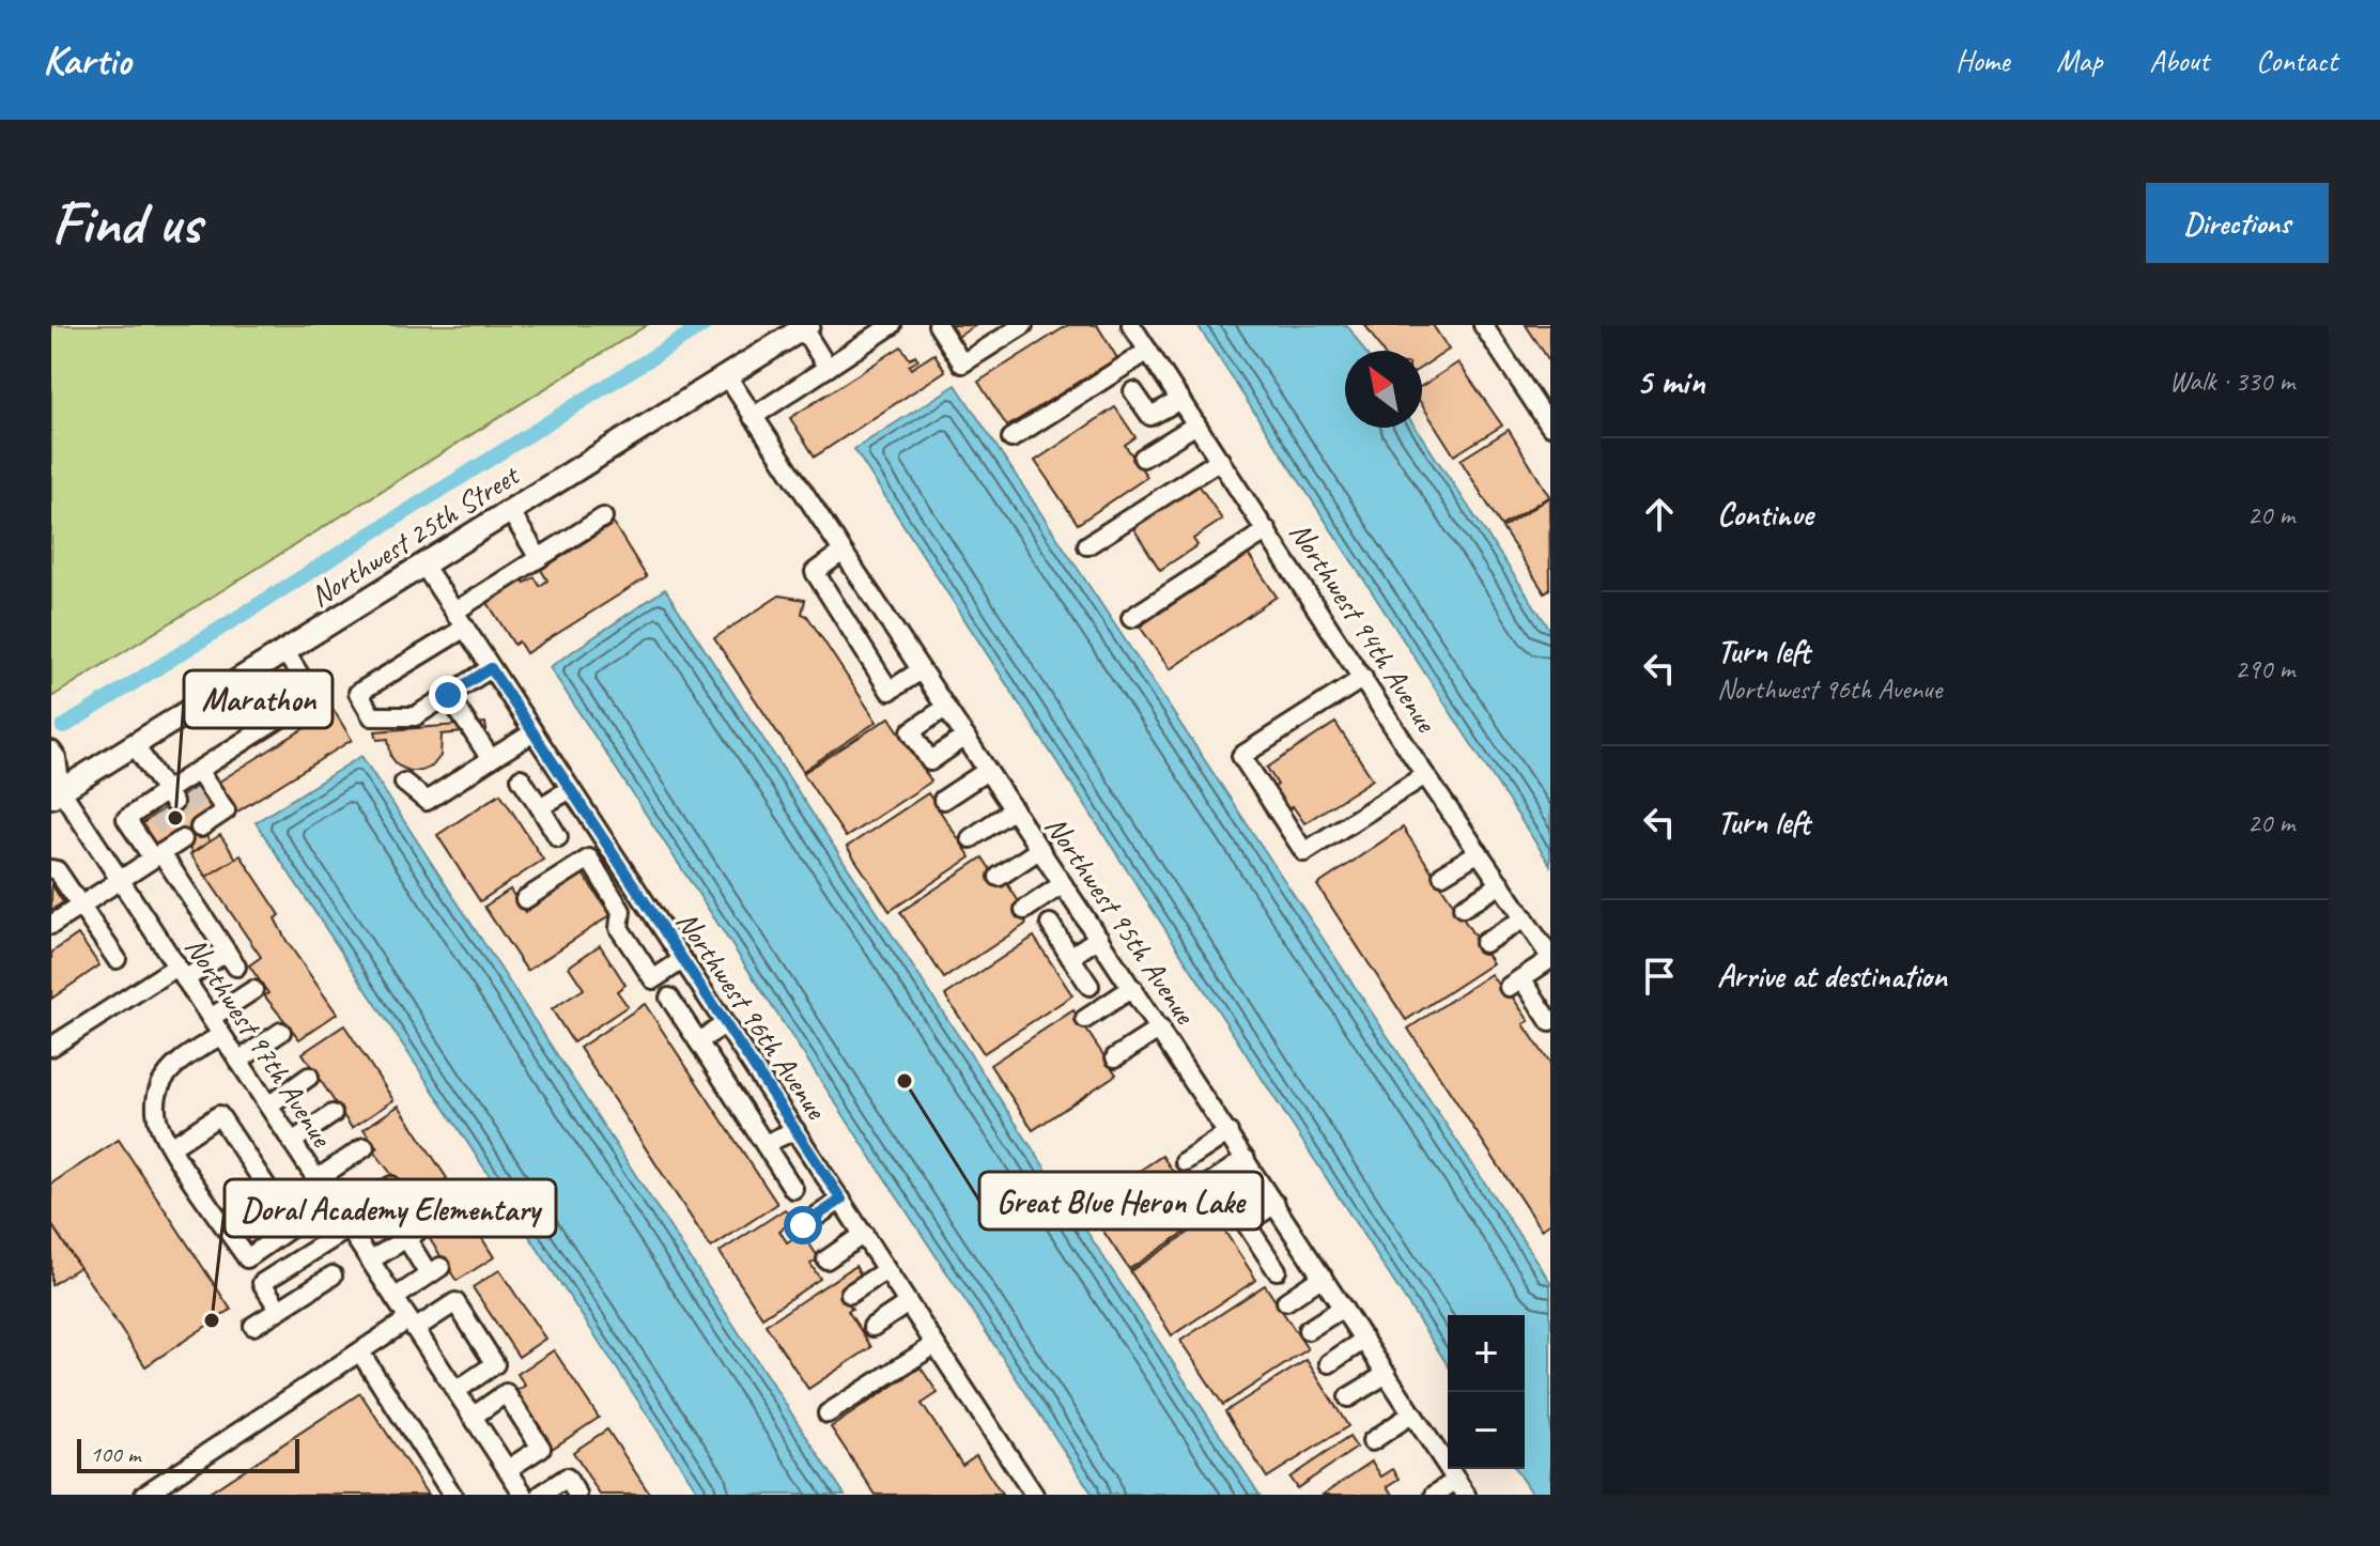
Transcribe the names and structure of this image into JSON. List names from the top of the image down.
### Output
{
  "streets": {
    "main road": ["Northwest 25th Street"],
    "street": [
      "Northwest 94th Avenue",
      "Northwest 95th Avenue",
      "Northwest 96th Avenue",
      "Northwest 97th Avenue"
    ]
  },
  "crossings": [
    ["Northwest 25th Street", "Northwest 95th Avenue"],
    ["Northwest 25th Street", "Northwest 96th Avenue"],
    ["Northwest 25th Street", "Northwest 97th Avenue"]
  ],
  "places": ["Marathon", "Great Blue Heron Lake", "Doral Academy Elementary"],
  "scale_bar": "100 m",
  "north": "top left",
  "page": {
    "header": "Kartio",
    "nav": [
      "Home",
      "Map",
      "About",
      "Contact"
    ],
    "buttons": "Directions",
    "title": "Find us",
    "heading": ["5 min", "Walk · 330 m"],
    "list": [
      ["Continue", "20 m"],
      ["Turn left", "Northwest 96th Avenue", "290 m"],
      ["Turn left", "20 m"],
      "Arrive at destination"
    ],
    "map_buttons": ["+", "−"],
    "scale": "100 m"
  }
}
